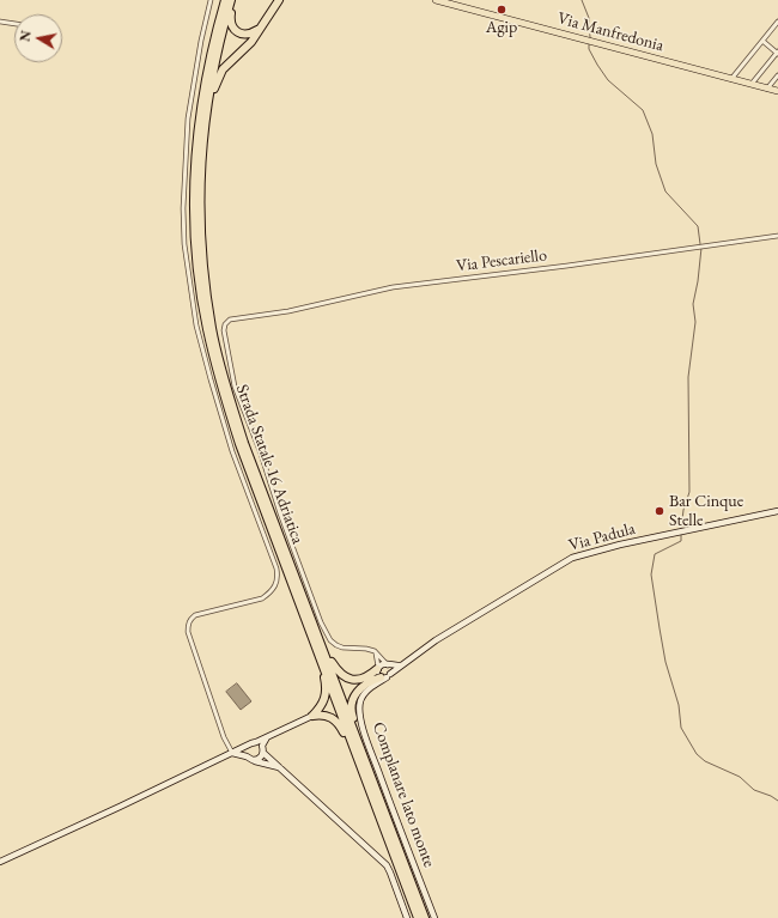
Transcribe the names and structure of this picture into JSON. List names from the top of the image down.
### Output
{
  "streets": {
    "highway": ["Strada Statale 16 Adriatica"],
    "main road": ["Via Manfredonia"],
    "street": ["Via Pescariello", "Via Padula", "Complanare lato monte"]
  },
  "crossings": [
    ["Via Padula", "Complanare lato monte"]
  ],
  "places": ["Agip", "Bar Cinque Stelle"],
  "north": "left"
}
